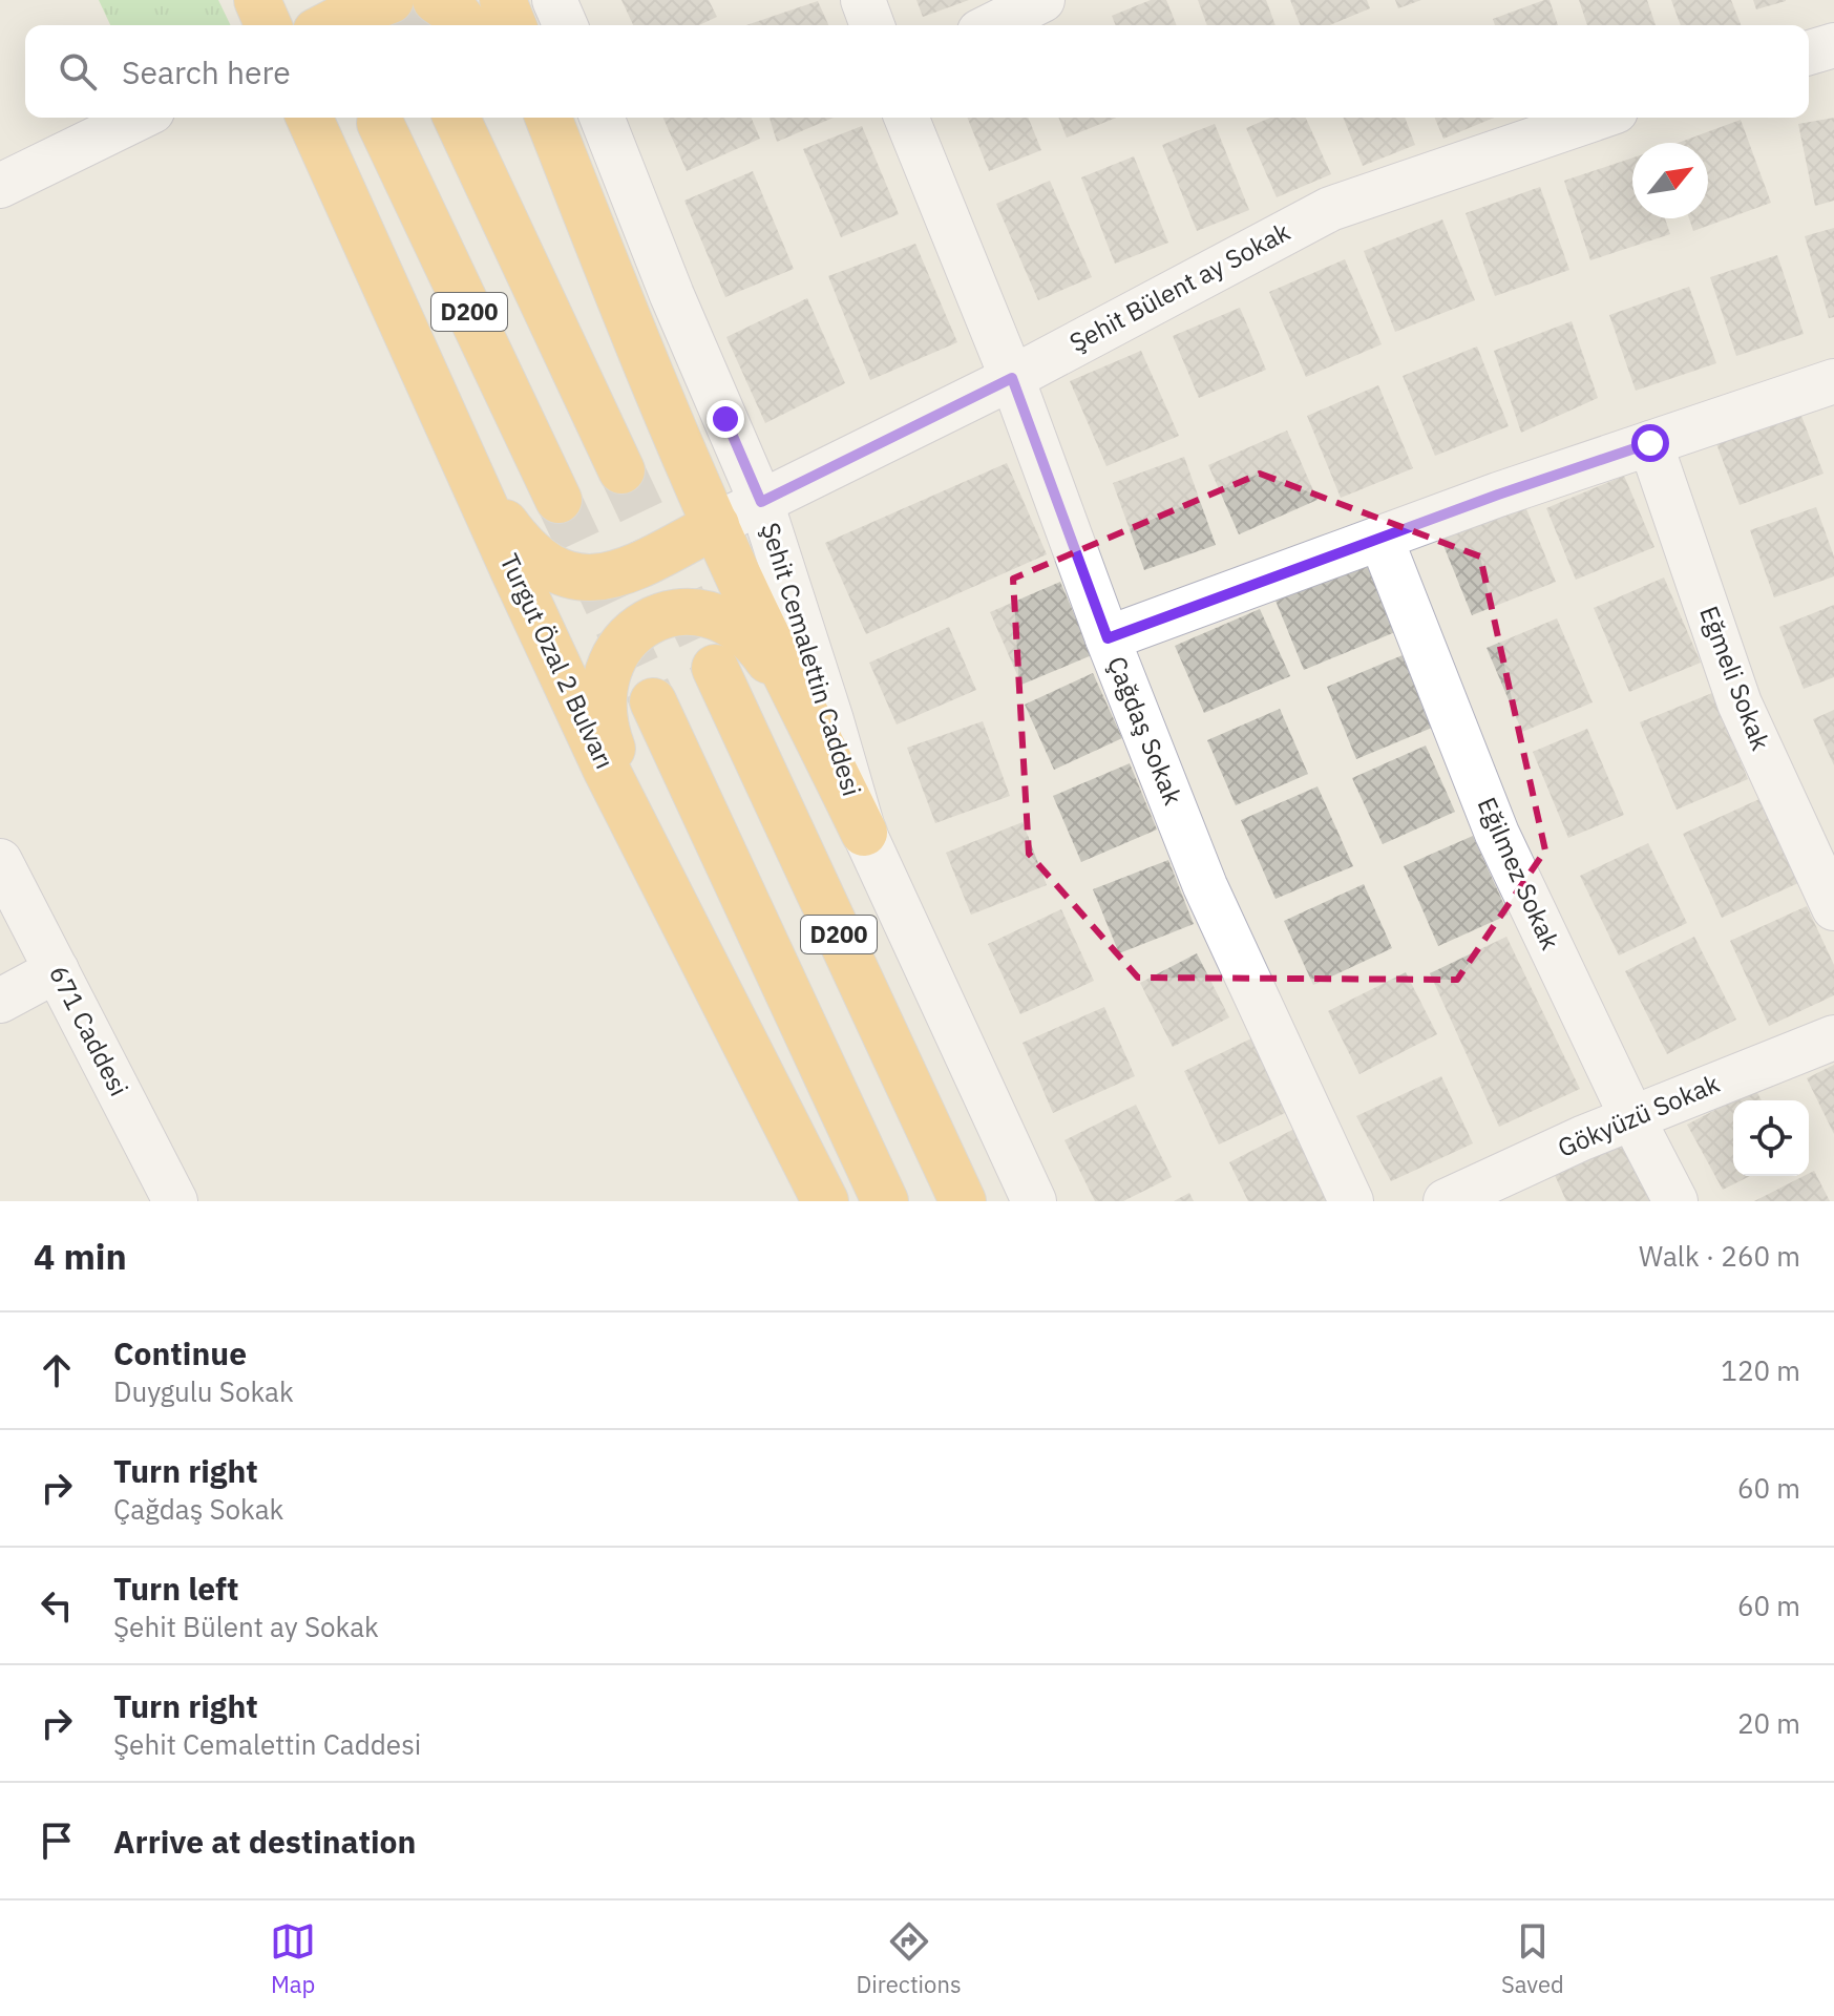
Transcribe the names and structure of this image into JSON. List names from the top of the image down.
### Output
{
  "streets": {
    "highway": ["D200", "Turgut Özal 2 Bulvarı"],
    "street": [
      "Şehit Bülent ay Sokak",
      "Şehit Cemalettin Caddesi",
      "Eğmeli Sokak",
      "Çağdaş Sokak",
      "Eğilmez Sokak",
      "671 Caddesi",
      "Gökyüzü Sokak"
    ]
  },
  "crossings": [
    ["Şehit Bülent ay Sokak", "Şehit Cemalettin Caddesi"],
    ["Şehit Bülent ay Sokak", "Çağdaş Sokak"],
    ["Eğilmez Sokak", "Gökyüzü Sokak"]
  ],
  "north": "top right",
  "page": {
    "search": "Search here",
    "heading": ["4 min", "Walk · 260 m"],
    "list": [
      ["Continue", "Duygulu Sokak", "120 m"],
      ["Turn right", "Çağdaş Sokak", "60 m"],
      ["Turn left", "Şehit Bülent ay Sokak", "60 m"],
      ["Turn right", "Şehit Cemalettin Caddesi", "20 m"],
      "Arrive at destination"
    ],
    "nav": ["Map", "Directions", "Saved"]
  }
}
